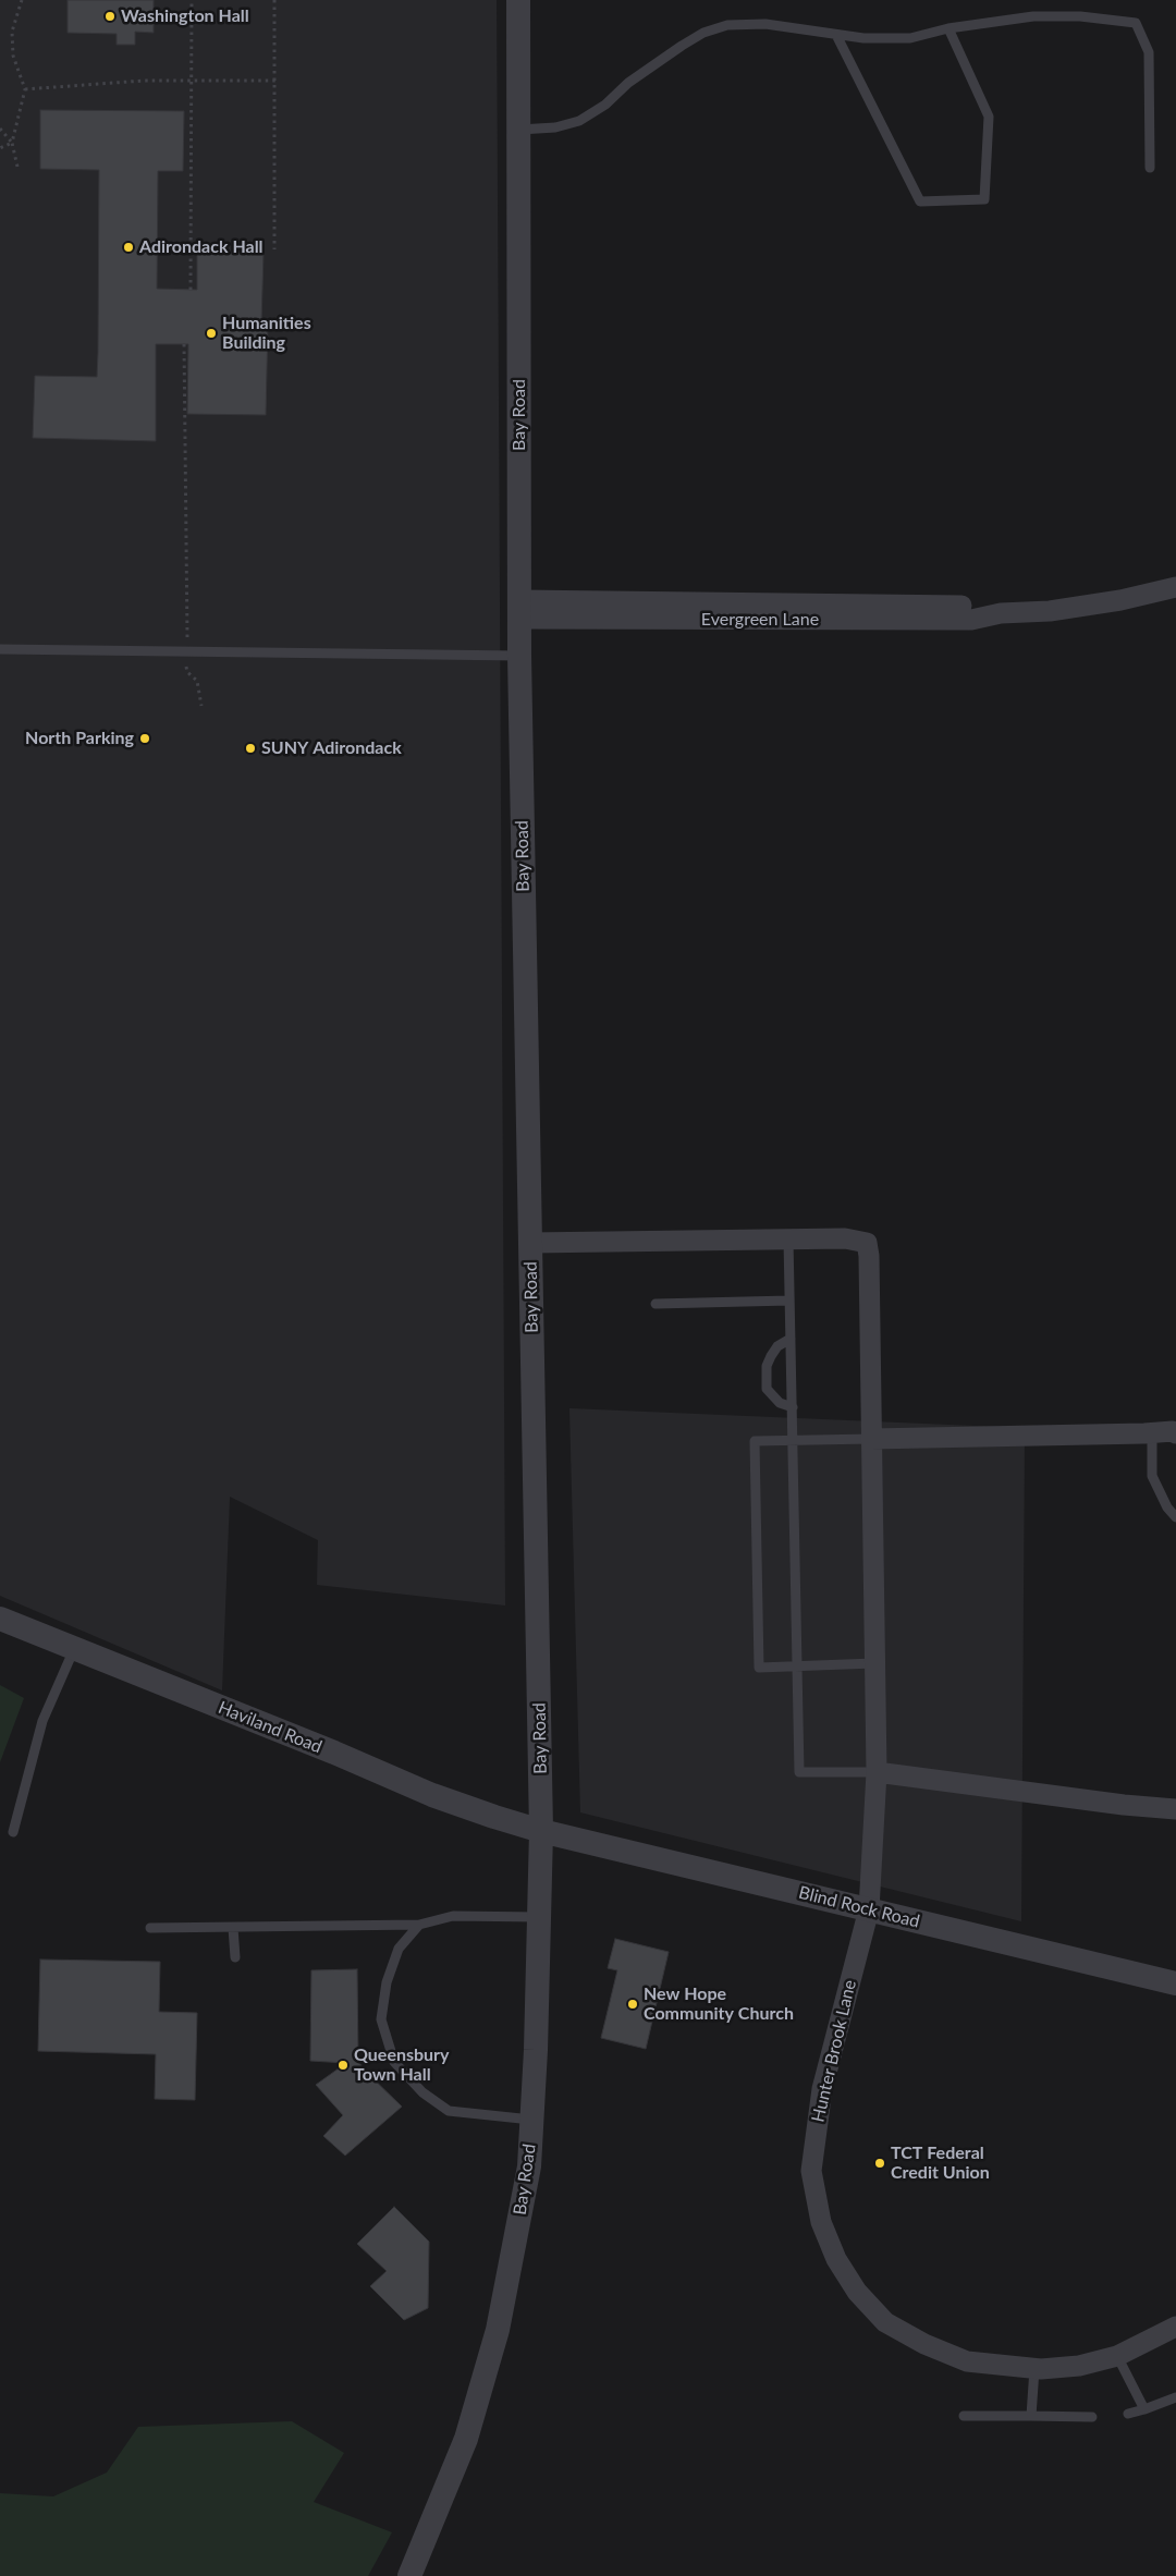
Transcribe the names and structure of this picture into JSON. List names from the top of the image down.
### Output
{
  "streets": {
    "street": [
      "Bay Road",
      "Evergreen Lane",
      "Haviland Road",
      "Blind Rock Road",
      "Hunter Brook Lane"
    ]
  },
  "crossings": [
    ["Bay Road", "Evergreen Lane"],
    ["Bay Road", "Haviland Road"],
    ["Bay Road", "Blind Rock Road"],
    ["Haviland Road", "Blind Rock Road"],
    ["Blind Rock Road", "Hunter Brook Lane"]
  ],
  "places": [
    "Washington Hall",
    "Adirondack Hall",
    "Humanities Building",
    "North Parking",
    "SUNY Adirondack",
    "New Hope Community Church",
    "Queensbury Town Hall",
    "TCT Federal Credit Union"
  ]
}
